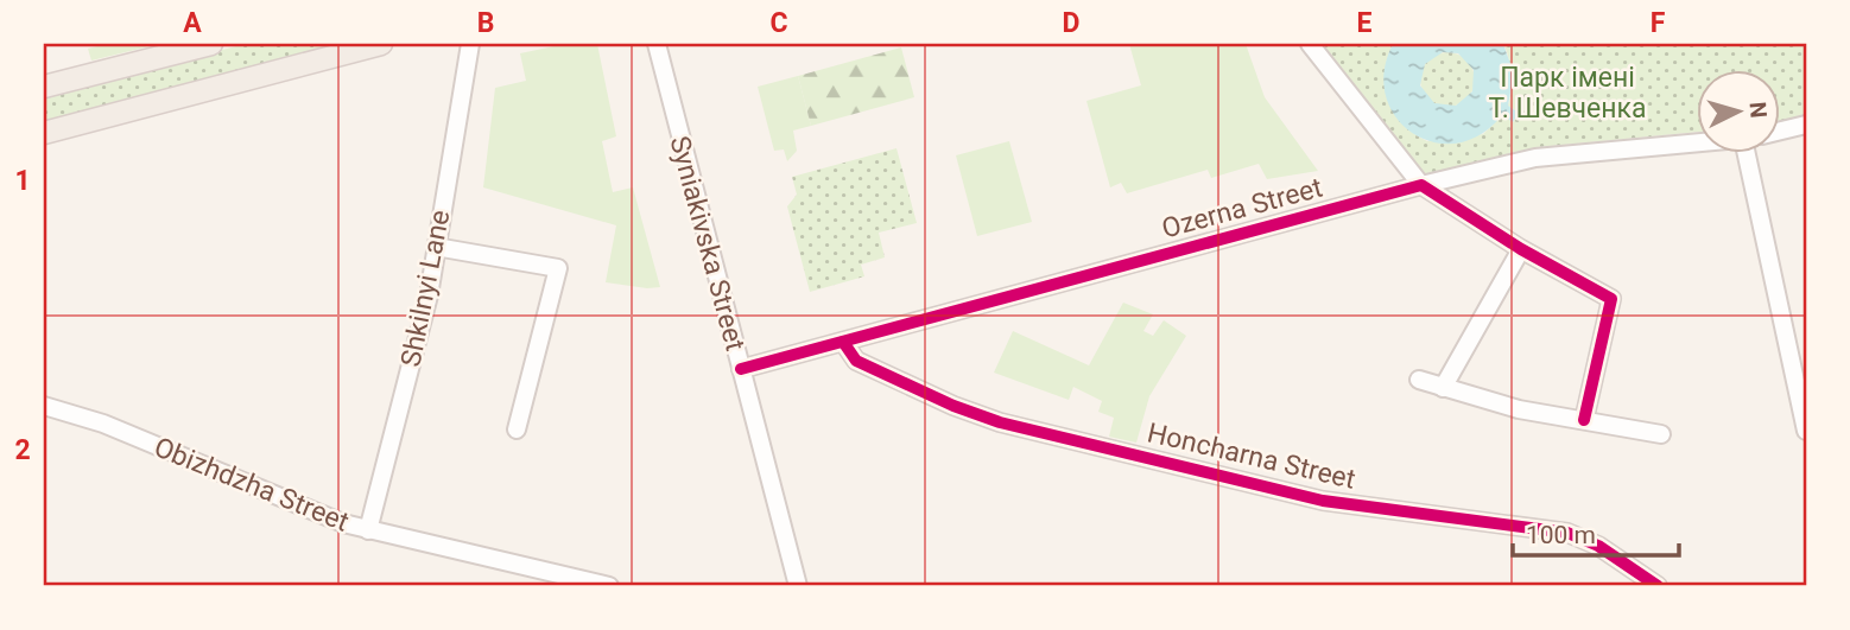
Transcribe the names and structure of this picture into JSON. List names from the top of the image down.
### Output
{
  "streets": {
    "street": [
      "Ozerna Street",
      "Syniakivska Street",
      "Shkilnyi Lane",
      "Honcharna Street",
      "Obizhdzha Street"
    ]
  },
  "crossings": [
    ["Ozerna Street", "Syniakivska Street"],
    ["Ozerna Street", "Honcharna Street"],
    ["Shkilnyi Lane", "Obizhdzha Street"]
  ],
  "parks": ["Парк імені Т. Шевченка"],
  "scale_bar": "100 m",
  "north": "right",
  "grid": {
    "columns": [
      "A",
      "B",
      "C",
      "D",
      "E",
      "F"
    ],
    "rows": ["1", "2"]
  }
}
